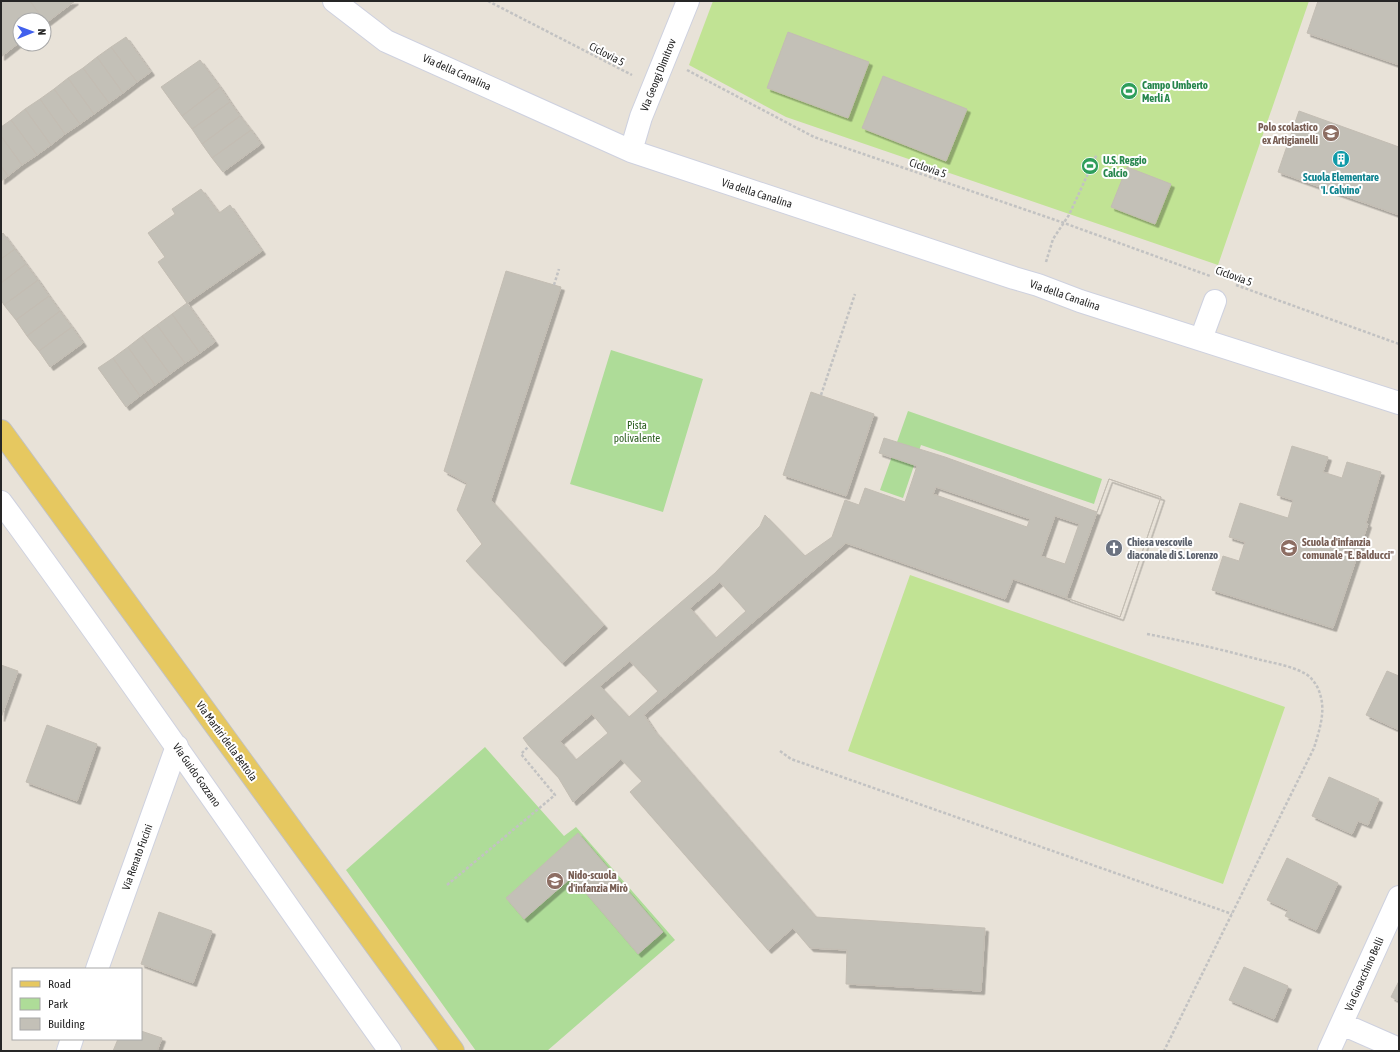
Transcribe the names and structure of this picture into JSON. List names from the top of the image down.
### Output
{
  "streets": {
    "main road": ["Via Martiri della Bettola"],
    "street": [
      "Via della Canalina",
      "Via Georgi Dimitrov",
      "Via Guido Gozzano",
      "Via Renato Fucini",
      "Via Gioacchino Belli"
    ],
    "path": ["Ciclovia 5"]
  },
  "crossings": [
    ["Ciclovia 5", "Via Georgi Dimitrov"],
    ["Via della Canalina", "Via Georgi Dimitrov"],
    ["Via Guido Gozzano", "Via Renato Fucini"]
  ],
  "parks": ["Pista polivalente"],
  "places": {
    "sports": ["Campo Umberto Merli A", "U.S. Reggio Calcio"],
    "school or university": ["Polo scolastico ex Artigianelli", "Scuola d'infanzia comunale \"E. Balducci\"", "Nido-scuola d'infanzia Mirò"],
    "building": ["Scuola Elementare 'I. Calvino'"],
    "church": ["Chiesa vescovile diaconale di S. Lorenzo"]
  },
  "legend": ["Road", "Park", "Building"],
  "north": "right"
}
